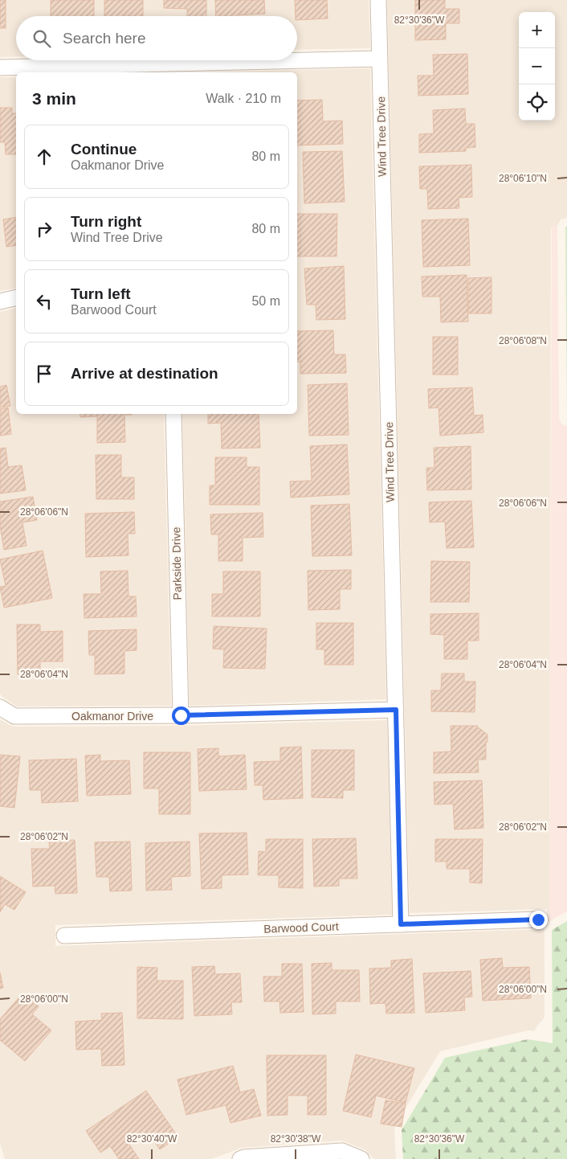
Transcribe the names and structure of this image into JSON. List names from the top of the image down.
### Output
{
  "streets": {
    "street": [
      "Wind Tree Drive",
      "Parkside Drive",
      "Oakmanor Drive",
      "Barwood Court"
    ]
  },
  "crossings": [
    ["Wind Tree Drive", "Oakmanor Drive"],
    ["Wind Tree Drive", "Barwood Court"],
    ["Parkside Drive", "Oakmanor Drive"]
  ],
  "page": {
    "map_buttons": ["+", "−"],
    "search": "Search here",
    "heading": ["3 min", "Walk · 210 m"],
    "list": [
      ["Continue", "Oakmanor Drive", "80 m"],
      ["Turn right", "Wind Tree Drive", "80 m"],
      ["Turn left", "Barwood Court", "50 m"],
      "Arrive at destination"
    ]
  },
  "coordinates": [
    "82°30'36\"W",
    "28°06'10\"N",
    "28°06'08\"N",
    "28°06'06\"N",
    "28°06'04\"N",
    "28°06'02\"N",
    "28°06'00\"N",
    "82°30'40\"W",
    "82°30'38\"W"
  ]
}
